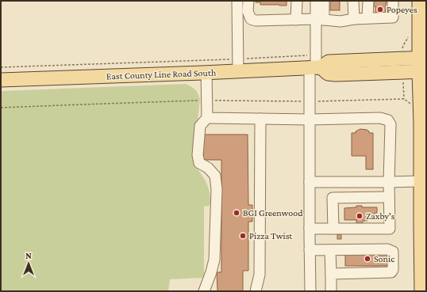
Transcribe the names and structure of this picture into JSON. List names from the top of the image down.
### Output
{
  "streets": {
    "main road": ["East County Line Road South"]
  },
  "places": [
    "Popeyes",
    "BGI Greenwood",
    "Zaxby's",
    "Pizza Twist",
    "Sonic"
  ],
  "north": "top"
}
